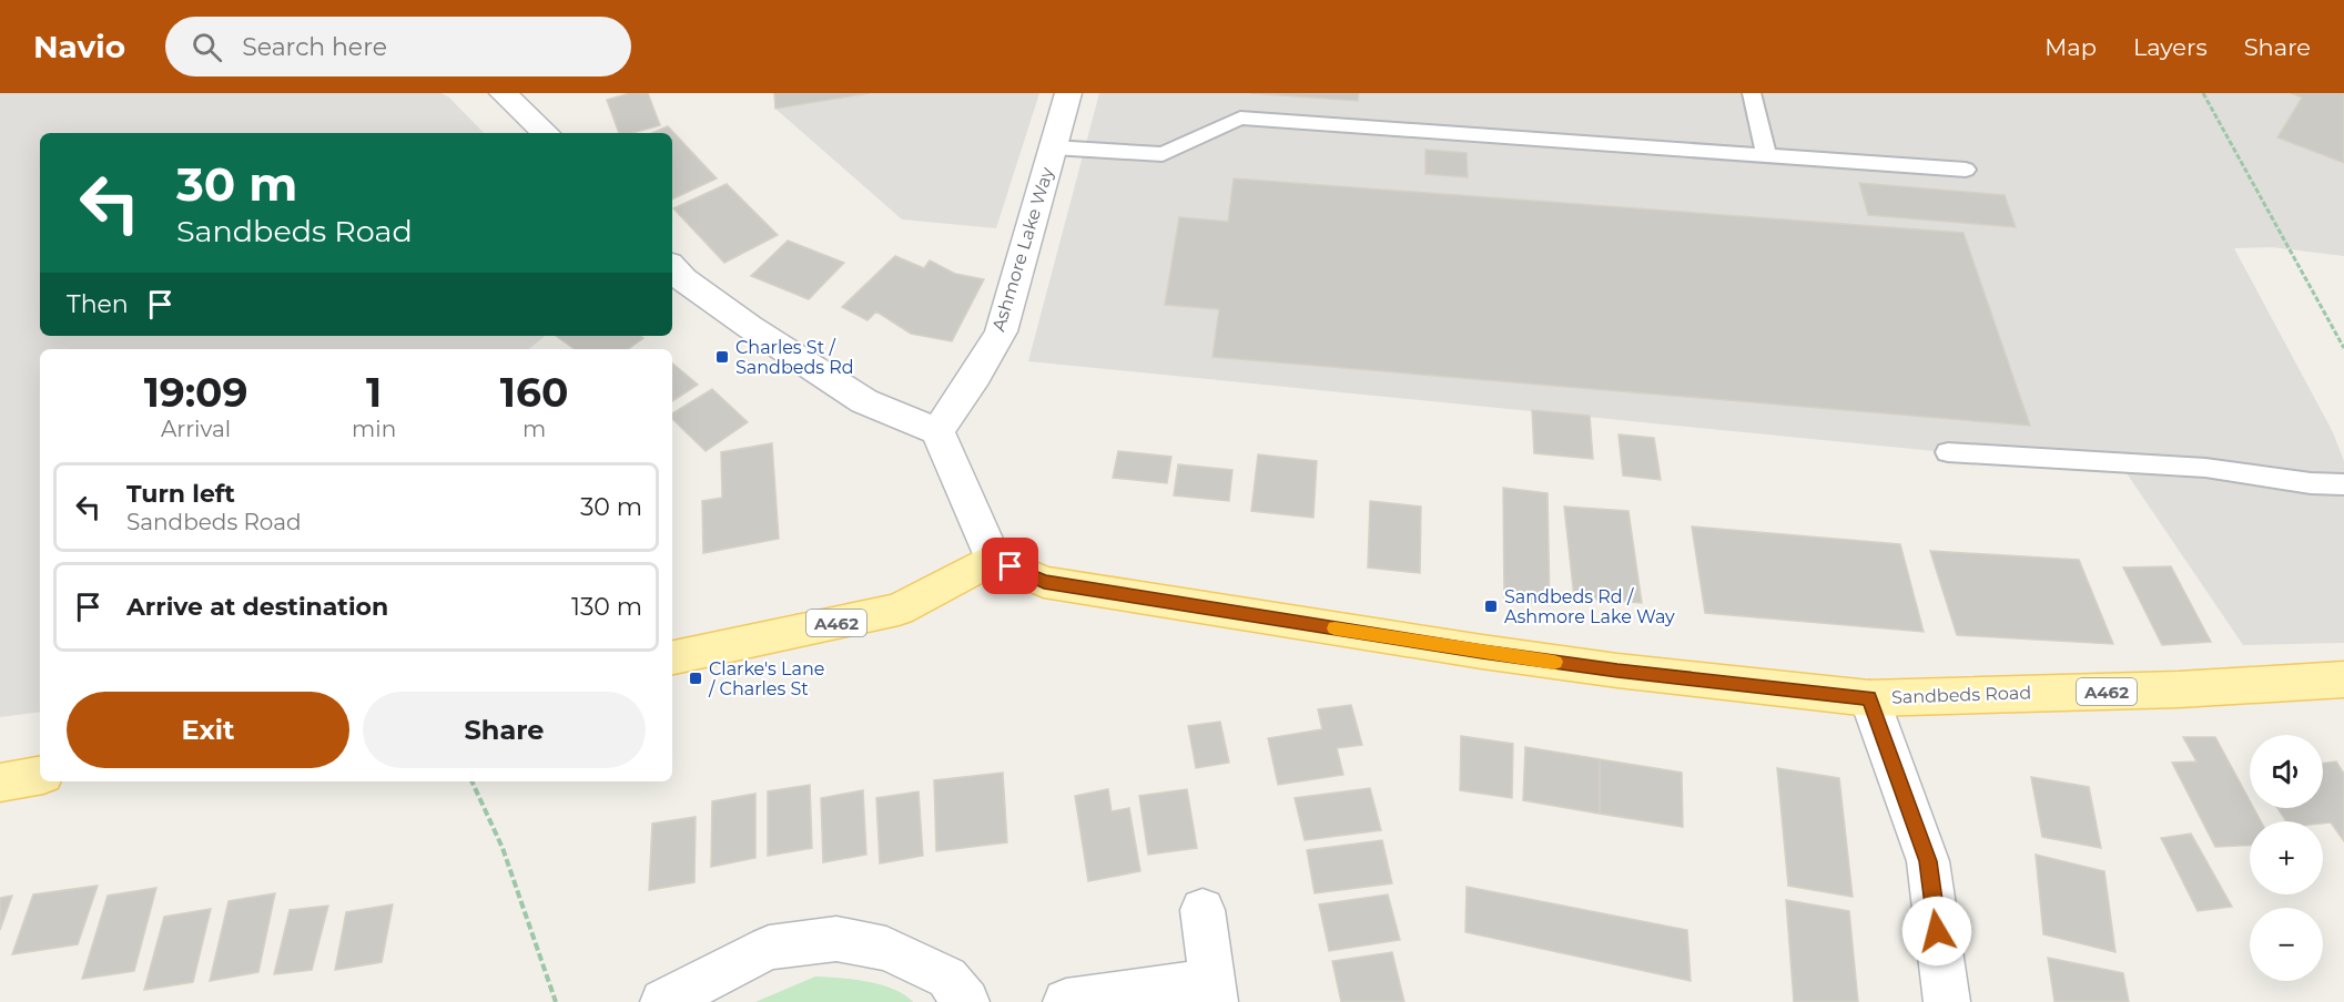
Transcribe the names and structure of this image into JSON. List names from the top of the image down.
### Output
{
  "streets": {
    "main road": ["A462", "Sandbeds Road"],
    "street": ["Ashmore Lake Way"]
  },
  "crossings": [
    ["A462", "Sandbeds Road"]
  ],
  "places": {
    "transit": ["Charles St / Sandbeds Rd", "Sandbeds Rd / Ashmore Lake Way", "Clarke's Lane / Charles St"]
  },
  "page": {
    "header": "Navio",
    "search": "Search here",
    "nav": ["Map", "Layers", "Share"],
    "turn": ["30 m", "Sandbeds Road"],
    "then": "Then",
    "eta": [
      "19:09",
      "Arrival",
      "1",
      "min",
      "160",
      "m"
    ],
    "list": [
      {
        "name": "Turn left",
        "note": "Sandbeds Road",
        "value": "30 m"
      },
      {
        "name": "Arrive at destination",
        "value": "130 m"
      }
    ],
    "buttons": ["Exit", "Share"],
    "map_buttons": ["+", "−"]
  }
}
